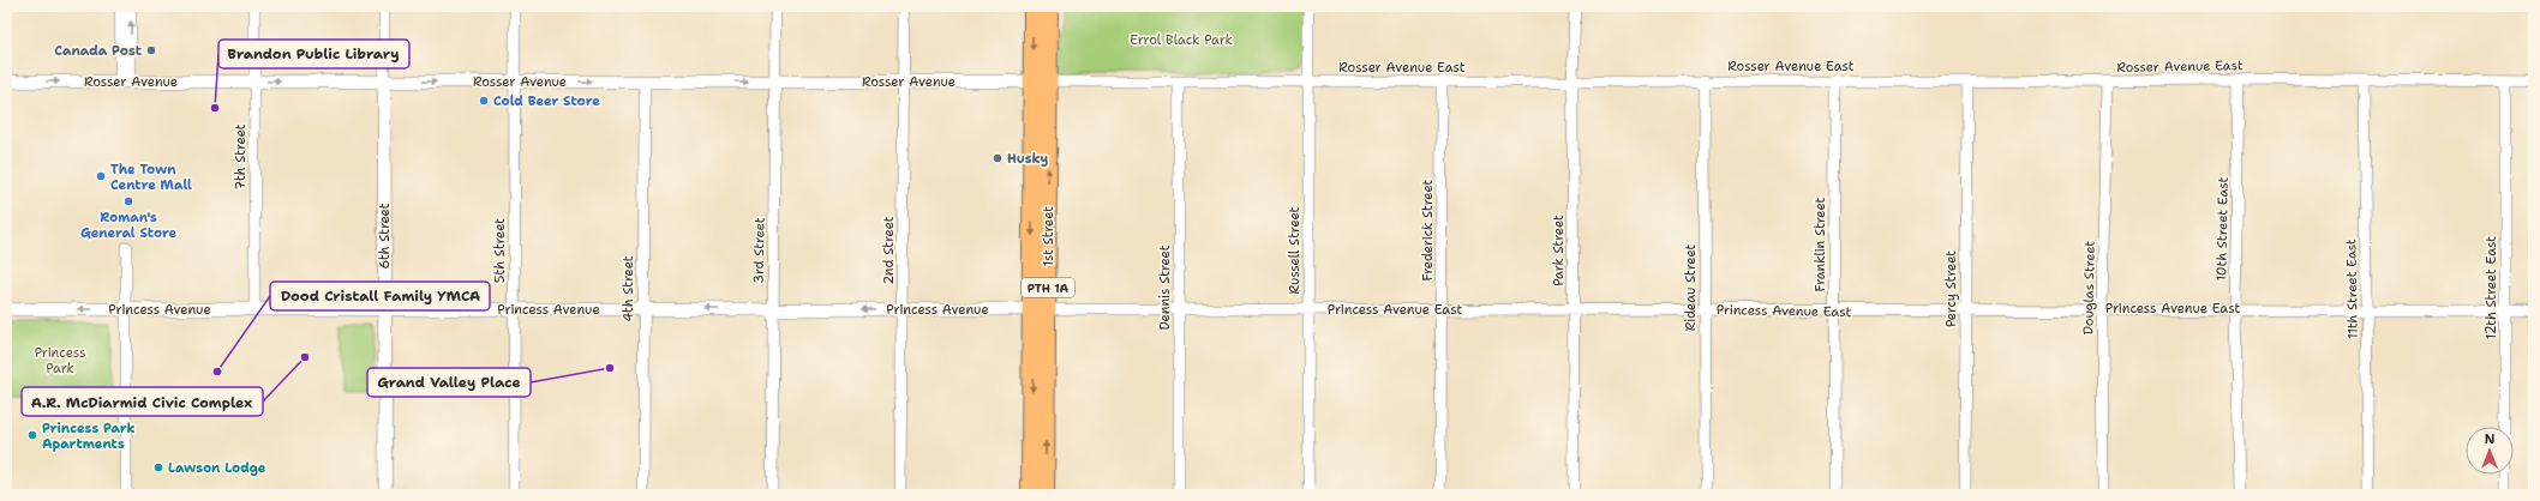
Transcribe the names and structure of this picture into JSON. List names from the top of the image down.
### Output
{
  "streets": {
    "main road": ["1st Street", "PTH 1A"],
    "street": [
      "Rosser Avenue East",
      "Rosser Avenue",
      "7th Street",
      "10th Street East",
      "Frederick Street",
      "6th Street",
      "Franklin Street",
      "5th Street",
      "3rd Street",
      "2nd Street",
      "Russell Street",
      "Park Street",
      "Dennis Street",
      "Rideau Street",
      "Douglas Street",
      "12th Street East",
      "4th Street",
      "Percy Street",
      "11th Street East",
      "Princess Avenue East",
      "Princess Avenue"
    ]
  },
  "crossings": [
    ["Rosser Avenue East", "Rosser Avenue"],
    ["Rosser Avenue East", "10th Street East"],
    ["Rosser Avenue East", "Frederick Street"],
    ["Rosser Avenue East", "1st Street"],
    ["Rosser Avenue East", "Franklin Street"],
    ["Rosser Avenue East", "Russell Street"],
    ["Rosser Avenue East", "Park Street"],
    ["Rosser Avenue East", "Dennis Street"],
    ["Rosser Avenue East", "Rideau Street"],
    ["Rosser Avenue East", "Douglas Street"],
    ["Rosser Avenue East", "12th Street East"],
    ["Rosser Avenue East", "Percy Street"],
    ["Rosser Avenue East", "11th Street East"],
    ["Rosser Avenue", "7th Street"],
    ["Rosser Avenue", "6th Street"],
    ["Rosser Avenue", "1st Street"],
    ["Rosser Avenue", "5th Street"],
    ["Rosser Avenue", "3rd Street"],
    ["Rosser Avenue", "2nd Street"],
    ["Rosser Avenue", "4th Street"],
    ["7th Street", "Princess Avenue"],
    ["10th Street East", "Princess Avenue East"],
    ["Frederick Street", "Princess Avenue East"],
    ["6th Street", "Princess Avenue"],
    ["1st Street", "Princess Avenue East"],
    ["1st Street", "Princess Avenue"],
    ["Franklin Street", "Princess Avenue East"],
    ["5th Street", "Princess Avenue"],
    ["3rd Street", "Princess Avenue"],
    ["2nd Street", "Princess Avenue"],
    ["Russell Street", "Princess Avenue East"],
    ["Park Street", "Princess Avenue East"],
    ["Dennis Street", "Princess Avenue East"],
    ["Rideau Street", "Princess Avenue East"],
    ["Douglas Street", "Princess Avenue East"],
    ["12th Street East", "Princess Avenue East"],
    ["4th Street", "Princess Avenue"],
    ["Percy Street", "Princess Avenue East"],
    ["11th Street East", "Princess Avenue East"],
    ["Princess Avenue East", "Princess Avenue"]
  ],
  "one_way": ["Rosser Avenue", "Princess Avenue"],
  "parks": ["Errol Black Park", "Princess Park"],
  "places": [
    "Canada Post",
    "Cold Beer Store",
    "Brandon Public Library",
    "Husky",
    "The Town Centre Mall",
    "Roman's General Store",
    "A.R. McDiarmid Civic Complex",
    "Grand Valley Place",
    "Dood Cristall Family YMCA",
    "Princess Park Apartments",
    "Lawson Lodge"
  ],
  "north": "top"
}
